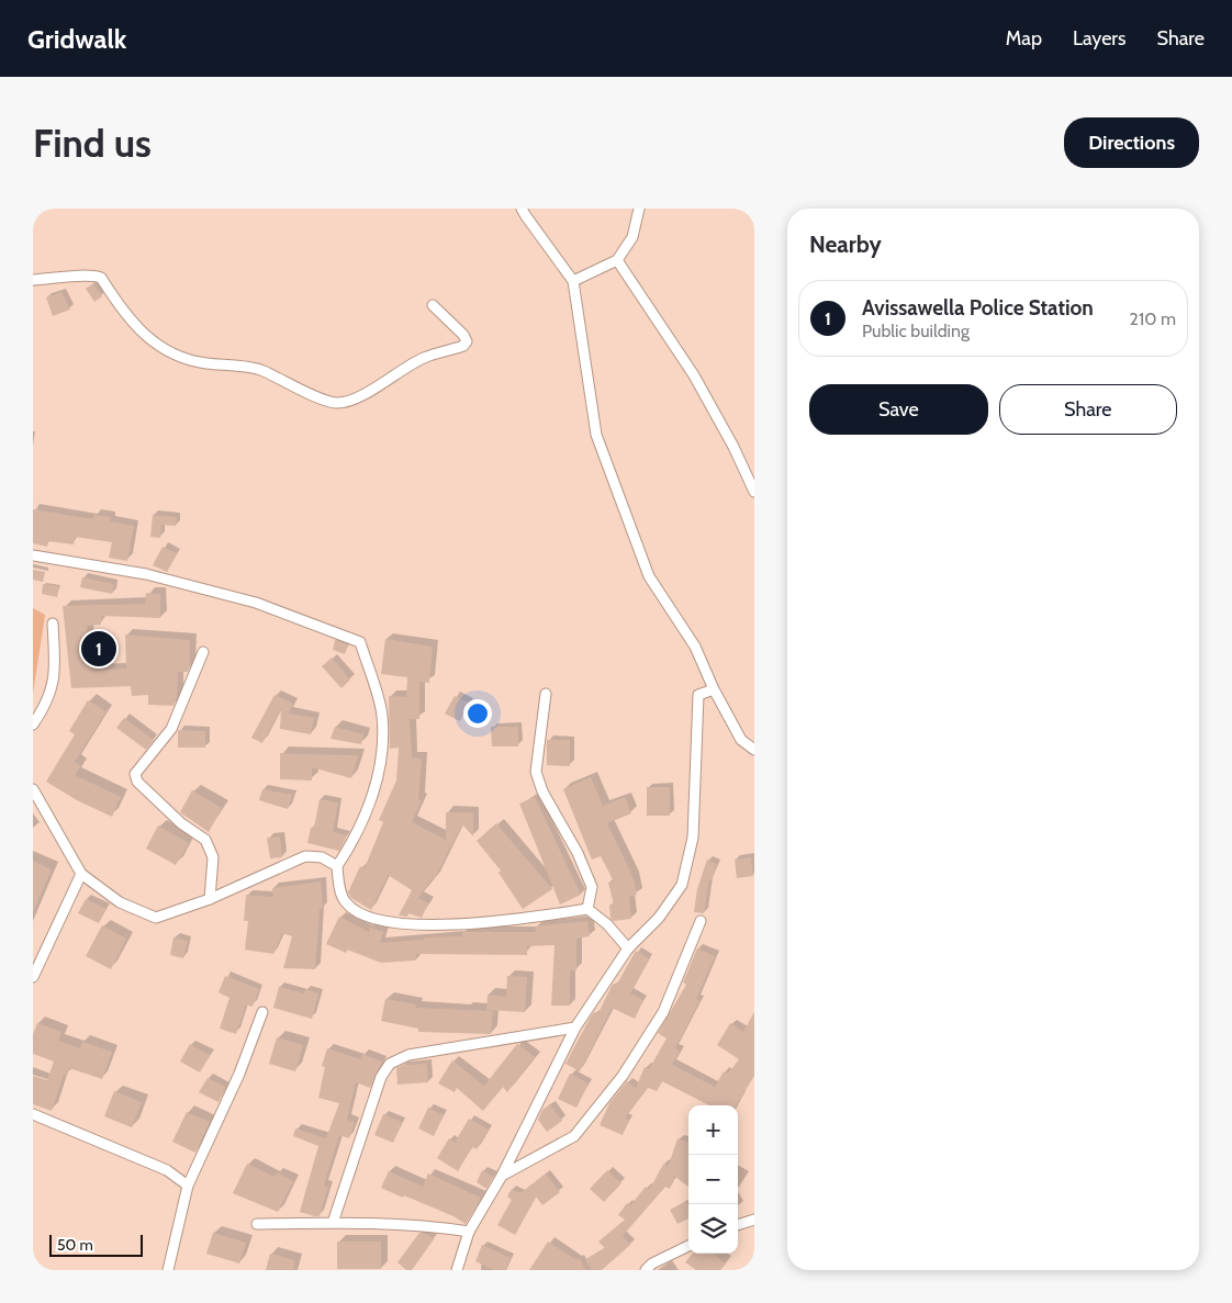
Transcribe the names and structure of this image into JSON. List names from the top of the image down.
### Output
{
  "scale_bar": "50 m",
  "page": {
    "header": "Gridwalk",
    "nav": ["Map", "Layers", "Share"],
    "buttons": [
      "Directions",
      ["Save", "Share"]
    ],
    "title": "Find us",
    "heading": "Nearby",
    "list": [
      {
        "mark": "1",
        "name": "Avissawella Police Station",
        "note": "Public building",
        "value": "210 m"
      }
    ],
    "pins": "1",
    "map_buttons": ["+", "−"],
    "scale": "50 m"
  }
}
